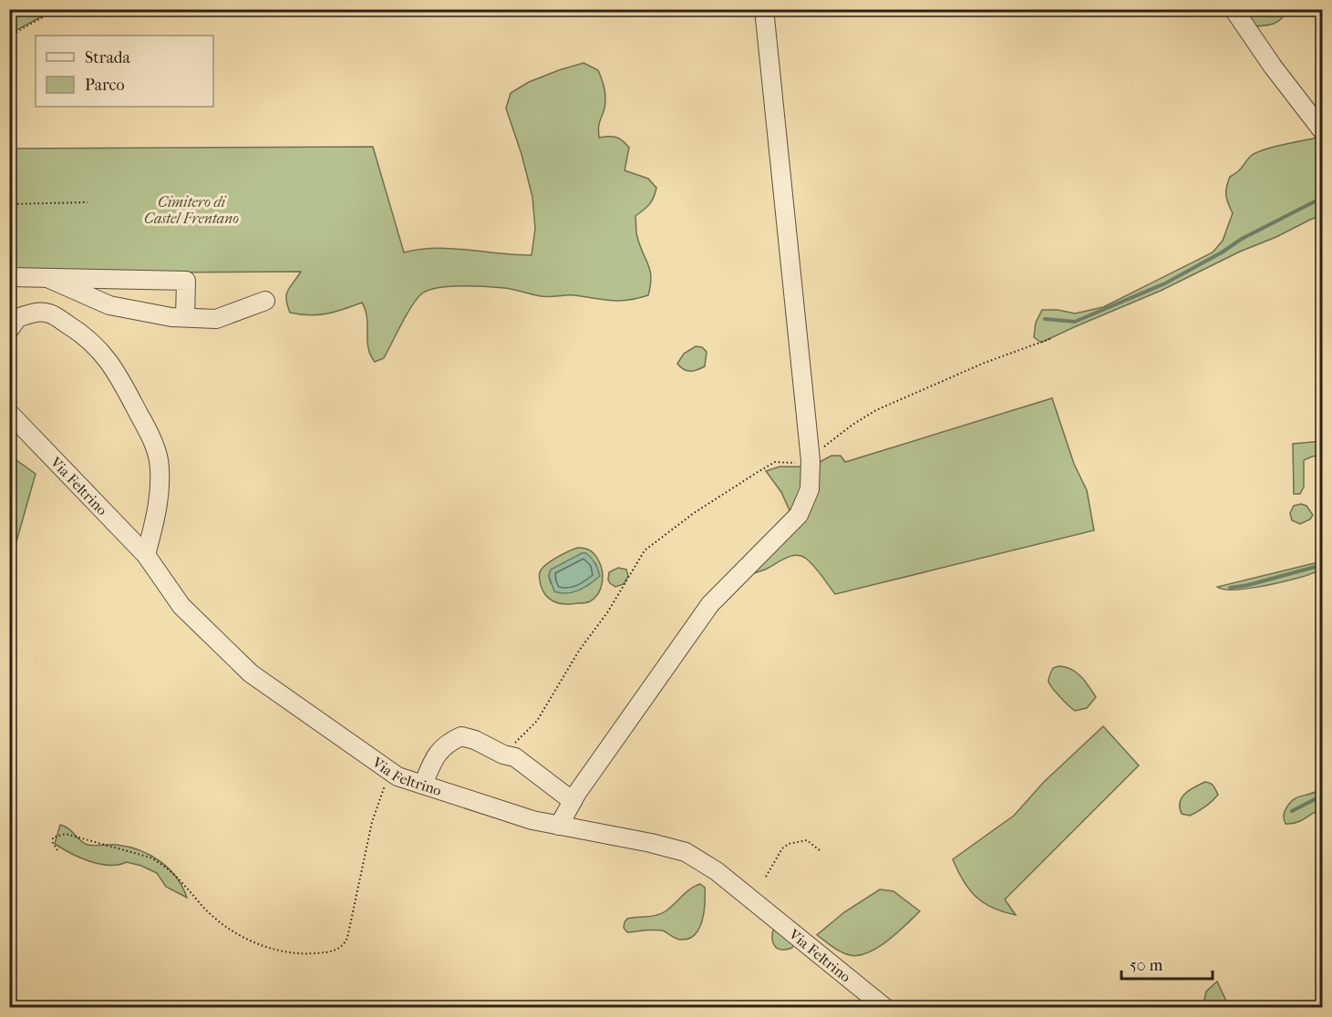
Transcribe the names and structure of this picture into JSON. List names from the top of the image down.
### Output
{
  "streets": {
    "street": ["Via Feltrino"]
  },
  "parks": ["Cimitero di Castel Frentano"],
  "legend": ["Strada", "Parco"],
  "scale_bar": "50 m"
}
